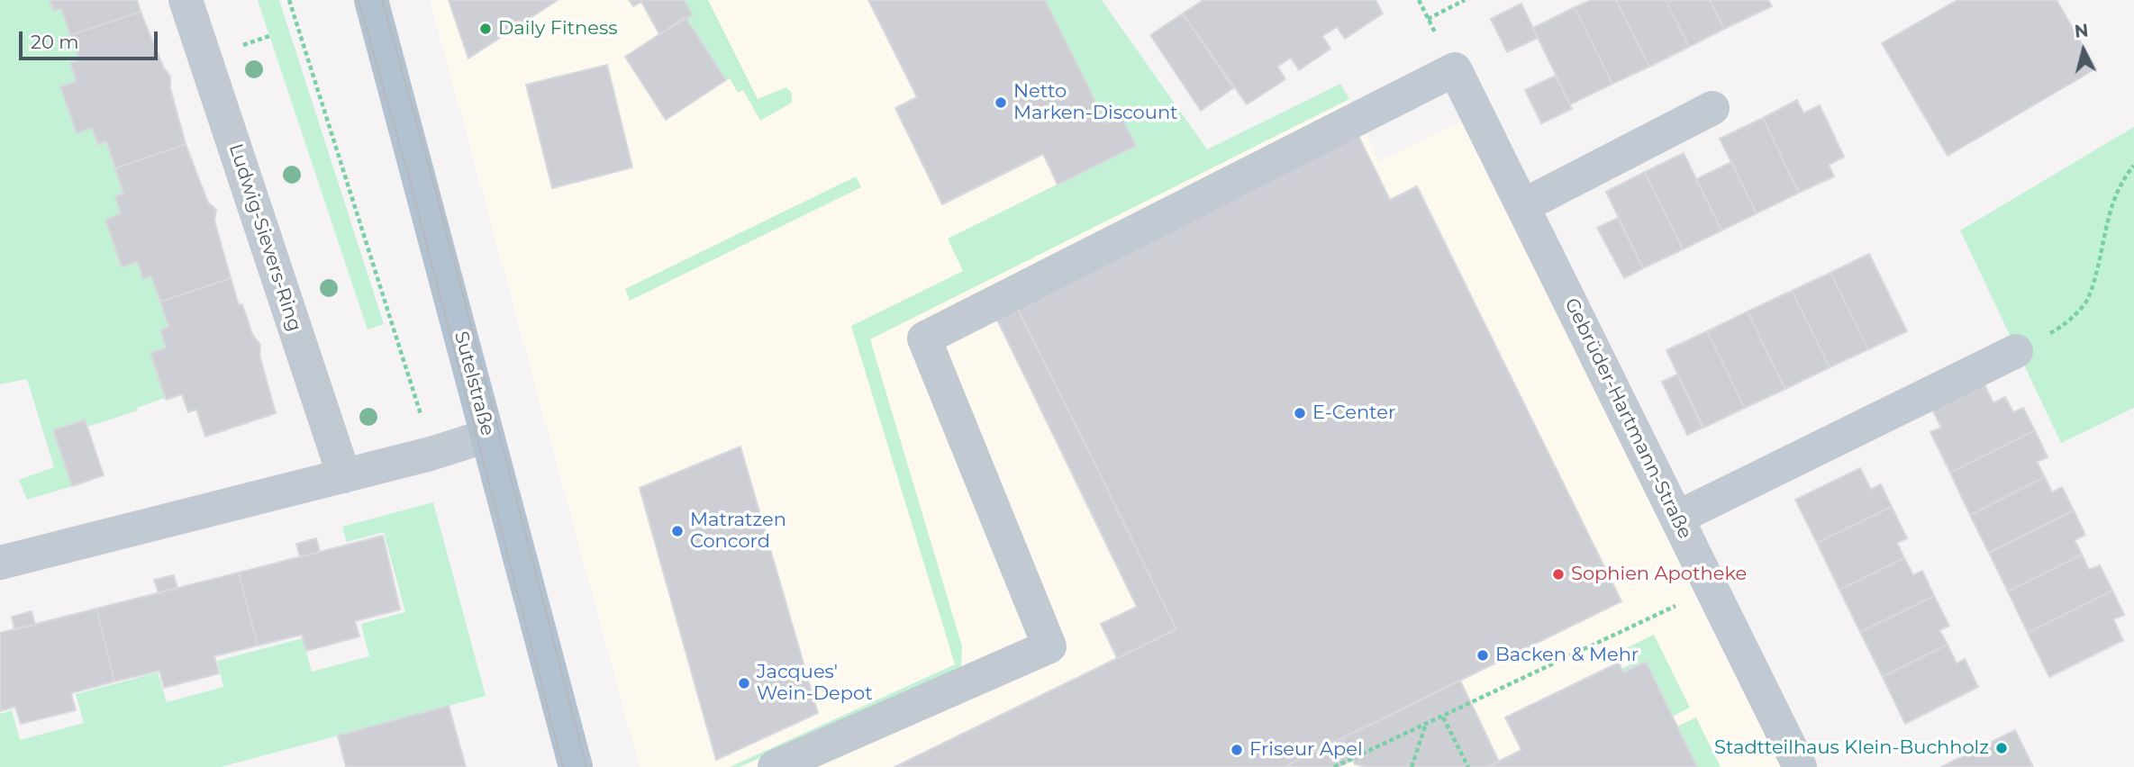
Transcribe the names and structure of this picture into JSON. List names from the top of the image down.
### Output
{
  "streets": {
    "main road": ["Sutelstraße"],
    "street": ["Ludwig-Sievers-Ring", "Gebrüder-Hartmann-Straße"]
  },
  "places": [
    "Daily Fitness",
    "Netto Marken-Discount",
    "E-Center",
    "Matratzen Concord",
    "Sophien Apotheke",
    "Backen & Mehr",
    "Jacques' Wein-Depot",
    "Stadtteilhaus Klein-Buchholz",
    "Friseur Apel"
  ],
  "scale_bar": "20 m",
  "north": "top"
}
